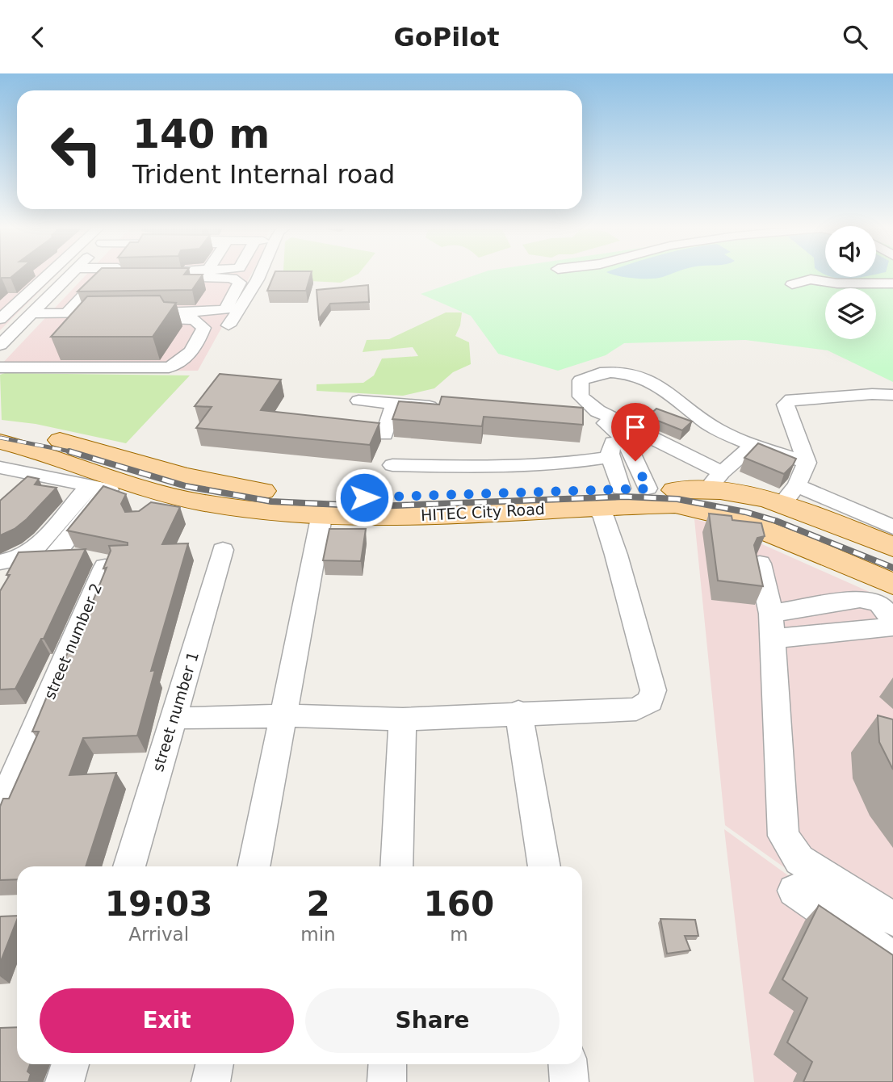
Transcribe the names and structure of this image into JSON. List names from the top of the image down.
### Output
{
  "streets": {
    "main road": ["HITEC City Road"],
    "street": ["street number 2", "street number 1"]
  },
  "page": {
    "header": "GoPilot",
    "turn": ["140 m", "Trident Internal road"],
    "eta": [
      "19:03",
      "Arrival",
      "2",
      "min",
      "160",
      "m"
    ],
    "buttons": ["Exit", "Share"]
  }
}
